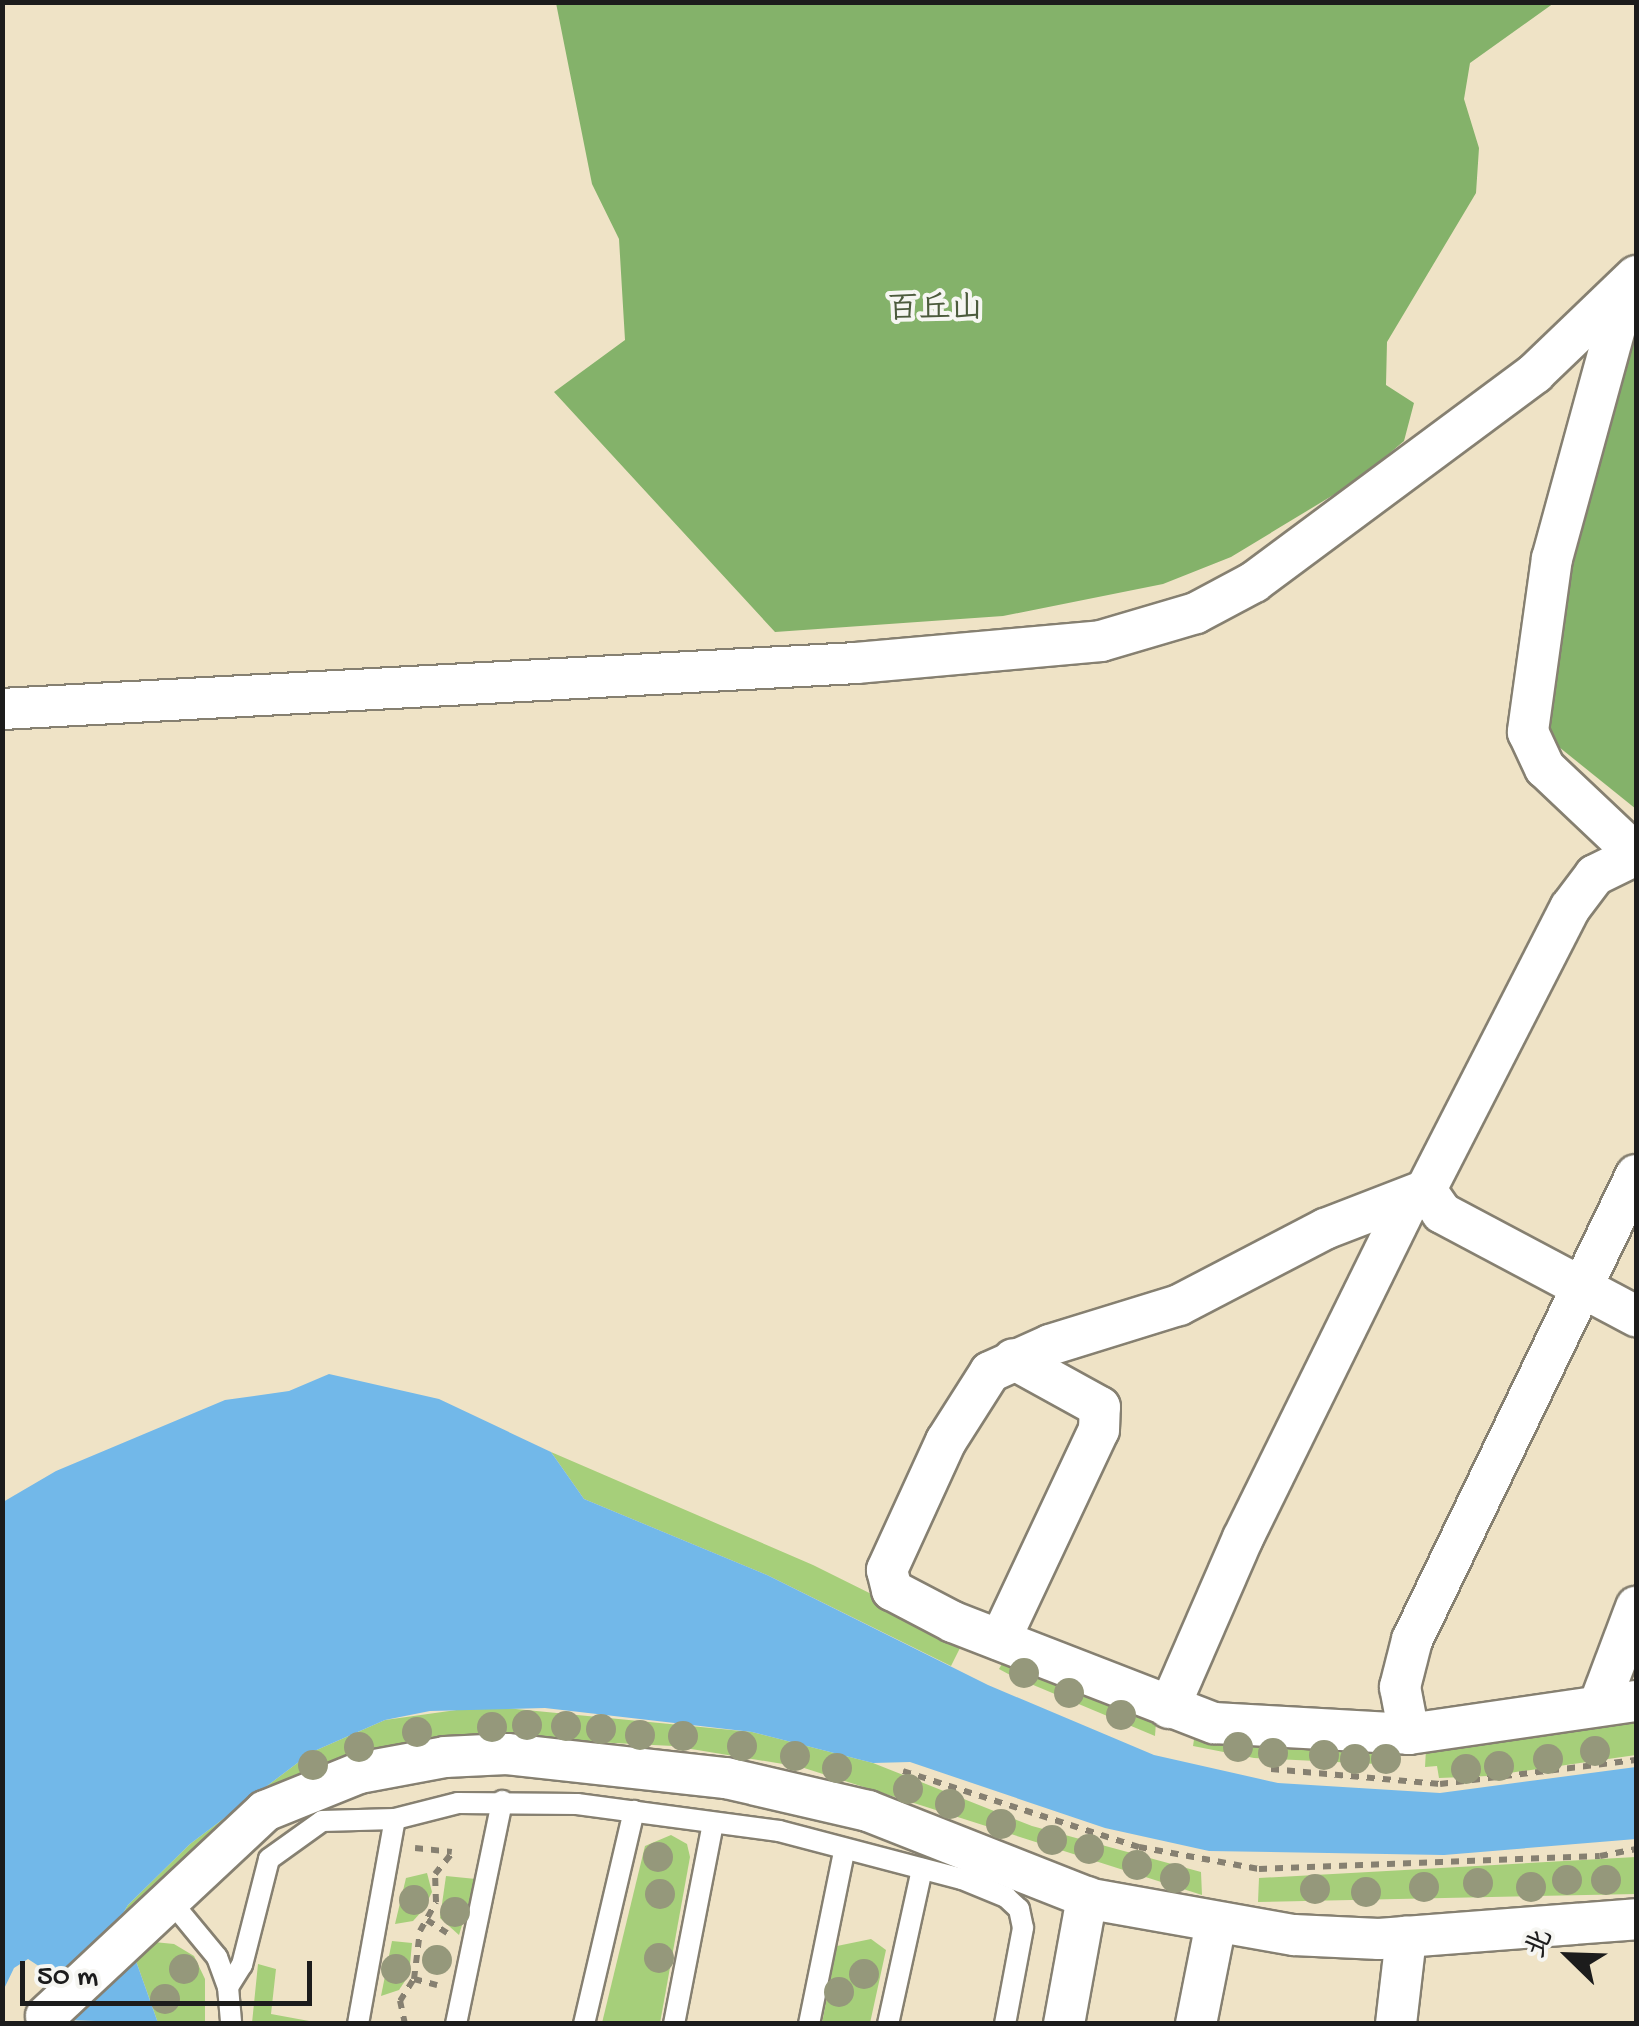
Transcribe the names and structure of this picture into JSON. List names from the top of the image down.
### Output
{
  "parks": ["百丘山"],
  "scale_bar": "50 m",
  "north": "top left"
}
